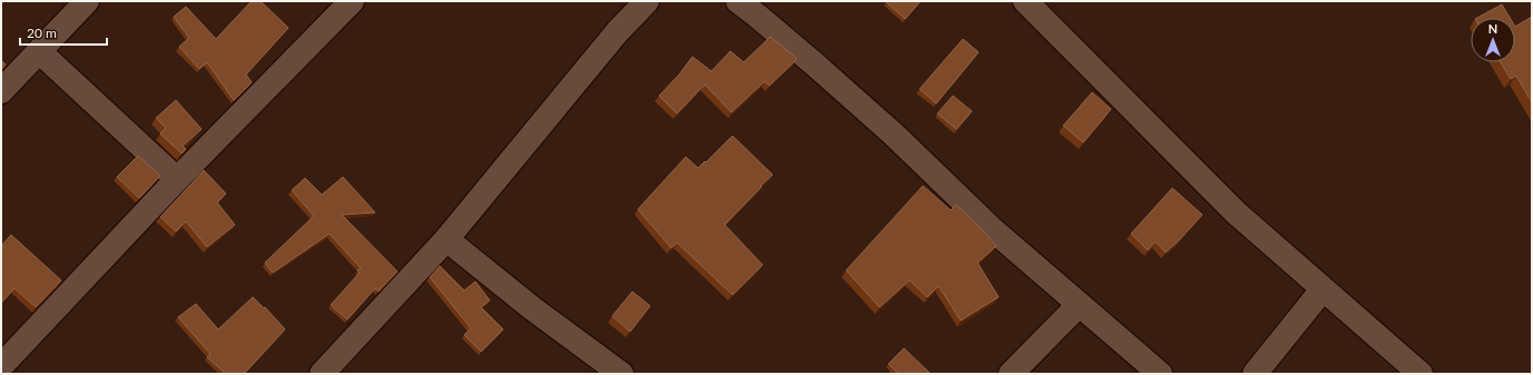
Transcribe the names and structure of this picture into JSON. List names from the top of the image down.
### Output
{
  "scale_bar": "20 m",
  "north": "top"
}
